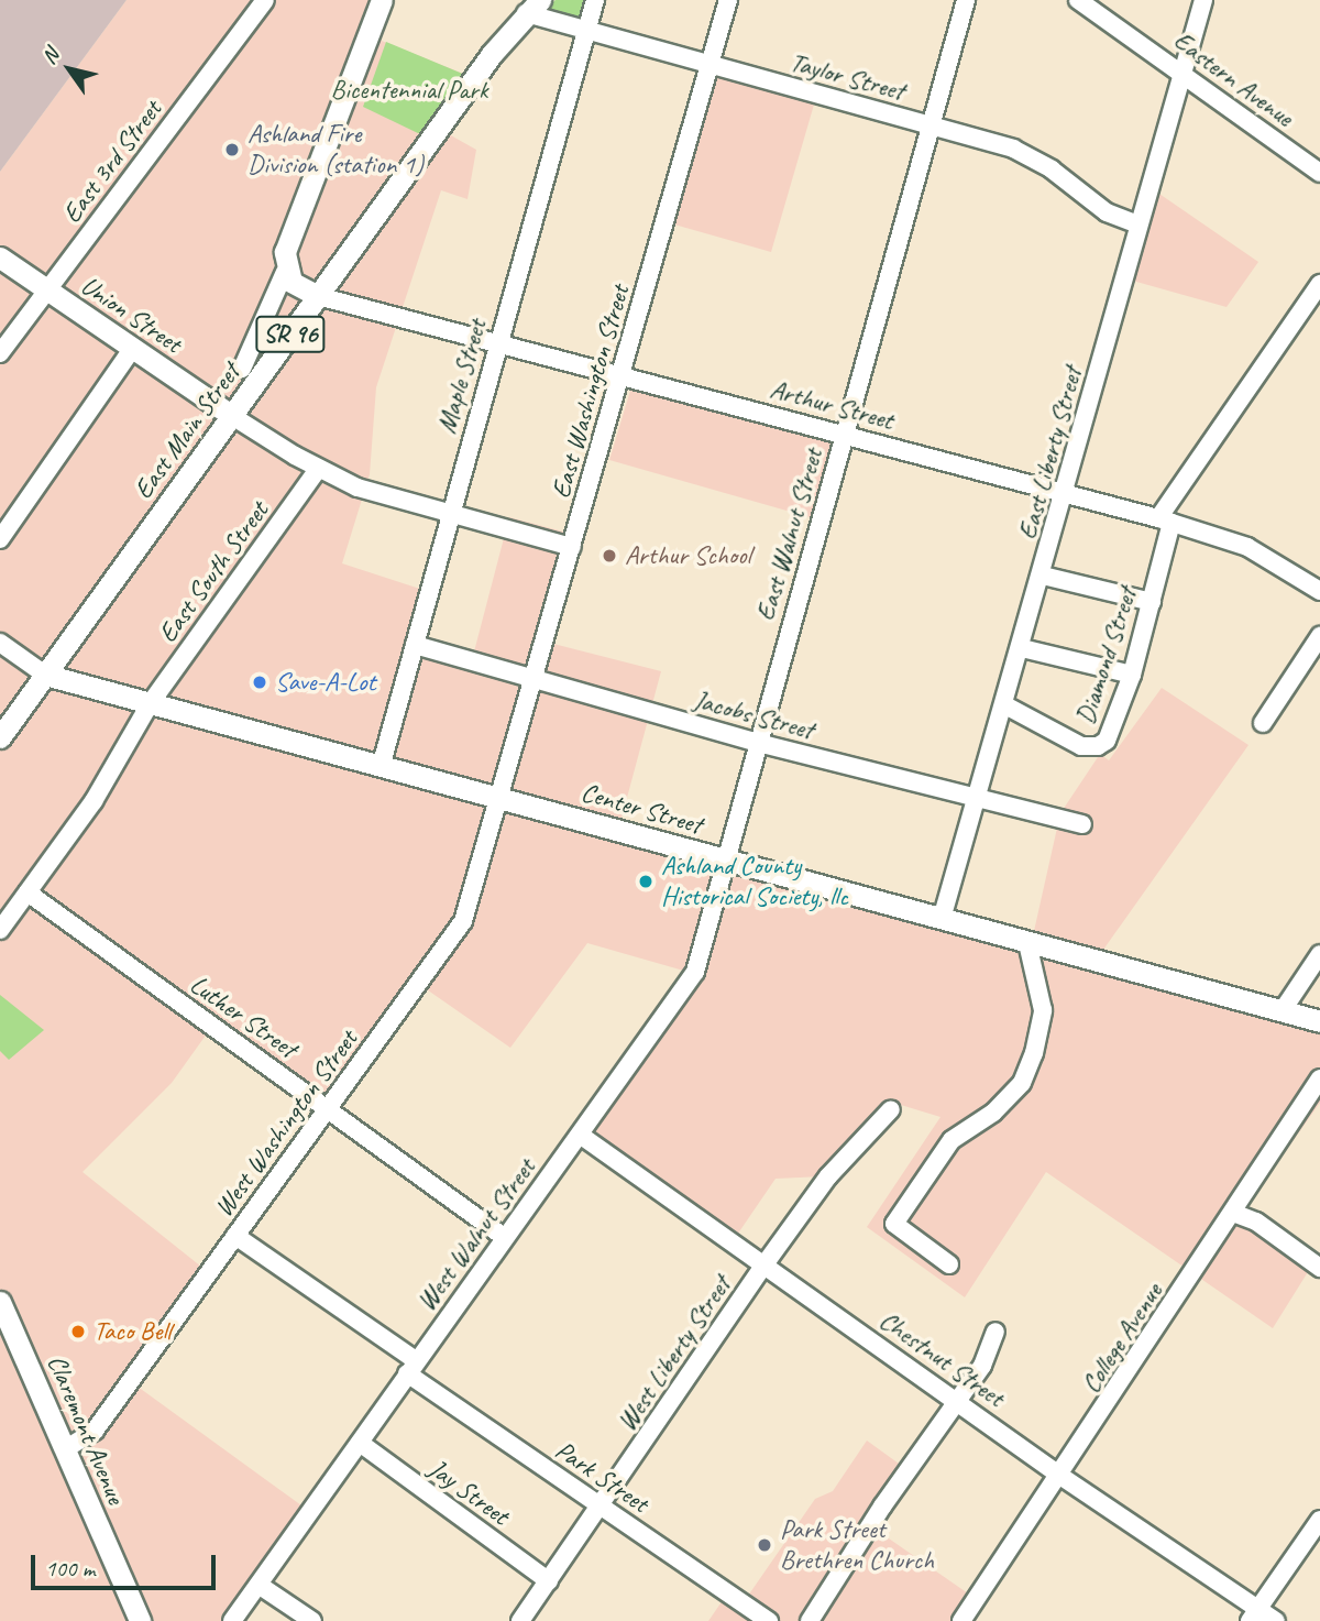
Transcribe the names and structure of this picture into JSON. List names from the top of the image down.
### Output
{
  "streets": {
    "main road": [
      "Union Street",
      "SR 96",
      "East Main Street",
      "Center Street",
      "Claremont Avenue"
    ],
    "street": [
      "Taylor Street",
      "Eastern Avenue",
      "East 3rd Street",
      "Maple Street",
      "East Washington Street",
      "Arthur Street",
      "East Liberty Street",
      "East Walnut Street",
      "East South Street",
      "Diamond Street",
      "Jacobs Street",
      "Luther Street",
      "West Washington Street",
      "West Walnut Street",
      "College Avenue",
      "West Liberty Street",
      "Chestnut Street",
      "Park Street",
      "Jay Street"
    ]
  },
  "crossings": [
    ["Taylor Street", "Maple Street"],
    ["Taylor Street", "East Washington Street"],
    ["Taylor Street", "East Main Street"],
    ["Taylor Street", "East Liberty Street"],
    ["Taylor Street", "East Walnut Street"],
    ["Eastern Avenue", "East Liberty Street"],
    ["East 3rd Street", "Union Street"],
    ["Union Street", "East Main Street"],
    ["Maple Street", "Arthur Street"],
    ["Maple Street", "Jacobs Street"],
    ["Maple Street", "Center Street"],
    ["East Washington Street", "Arthur Street"],
    ["East Washington Street", "Jacobs Street"],
    ["East Washington Street", "Center Street"],
    ["East Washington Street", "West Washington Street"],
    ["Arthur Street", "East Main Street"],
    ["Arthur Street", "East Liberty Street"],
    ["Arthur Street", "East Walnut Street"],
    ["Arthur Street", "Diamond Street"],
    ["East Main Street", "Center Street"],
    ["East Liberty Street", "Diamond Street"],
    ["East Liberty Street", "Jacobs Street"],
    ["East Liberty Street", "Center Street"],
    ["East Walnut Street", "Jacobs Street"],
    ["East Walnut Street", "Center Street"],
    ["East Walnut Street", "West Walnut Street"],
    ["East South Street", "Center Street"],
    ["East South Street", "Luther Street"],
    ["Center Street", "West Washington Street"],
    ["Center Street", "West Walnut Street"],
    ["Luther Street", "West Washington Street"],
    ["Luther Street", "West Walnut Street"],
    ["West Washington Street", "Claremont Avenue"],
    ["West Washington Street", "Park Street"],
    ["West Walnut Street", "Chestnut Street"],
    ["West Walnut Street", "Park Street"],
    ["West Walnut Street", "Jay Street"],
    ["College Avenue", "Chestnut Street"],
    ["West Liberty Street", "Chestnut Street"],
    ["West Liberty Street", "Park Street"],
    ["West Liberty Street", "Jay Street"]
  ],
  "parks": ["Bicentennial Park"],
  "places": [
    "Ashland Fire Division (station 1)",
    "Arthur School",
    "Save-A-Lot",
    "Ashland County Historical Society, llc",
    "Taco Bell",
    "Park Street Brethren Church"
  ],
  "scale_bar": "100 m",
  "north": "top left"
}
